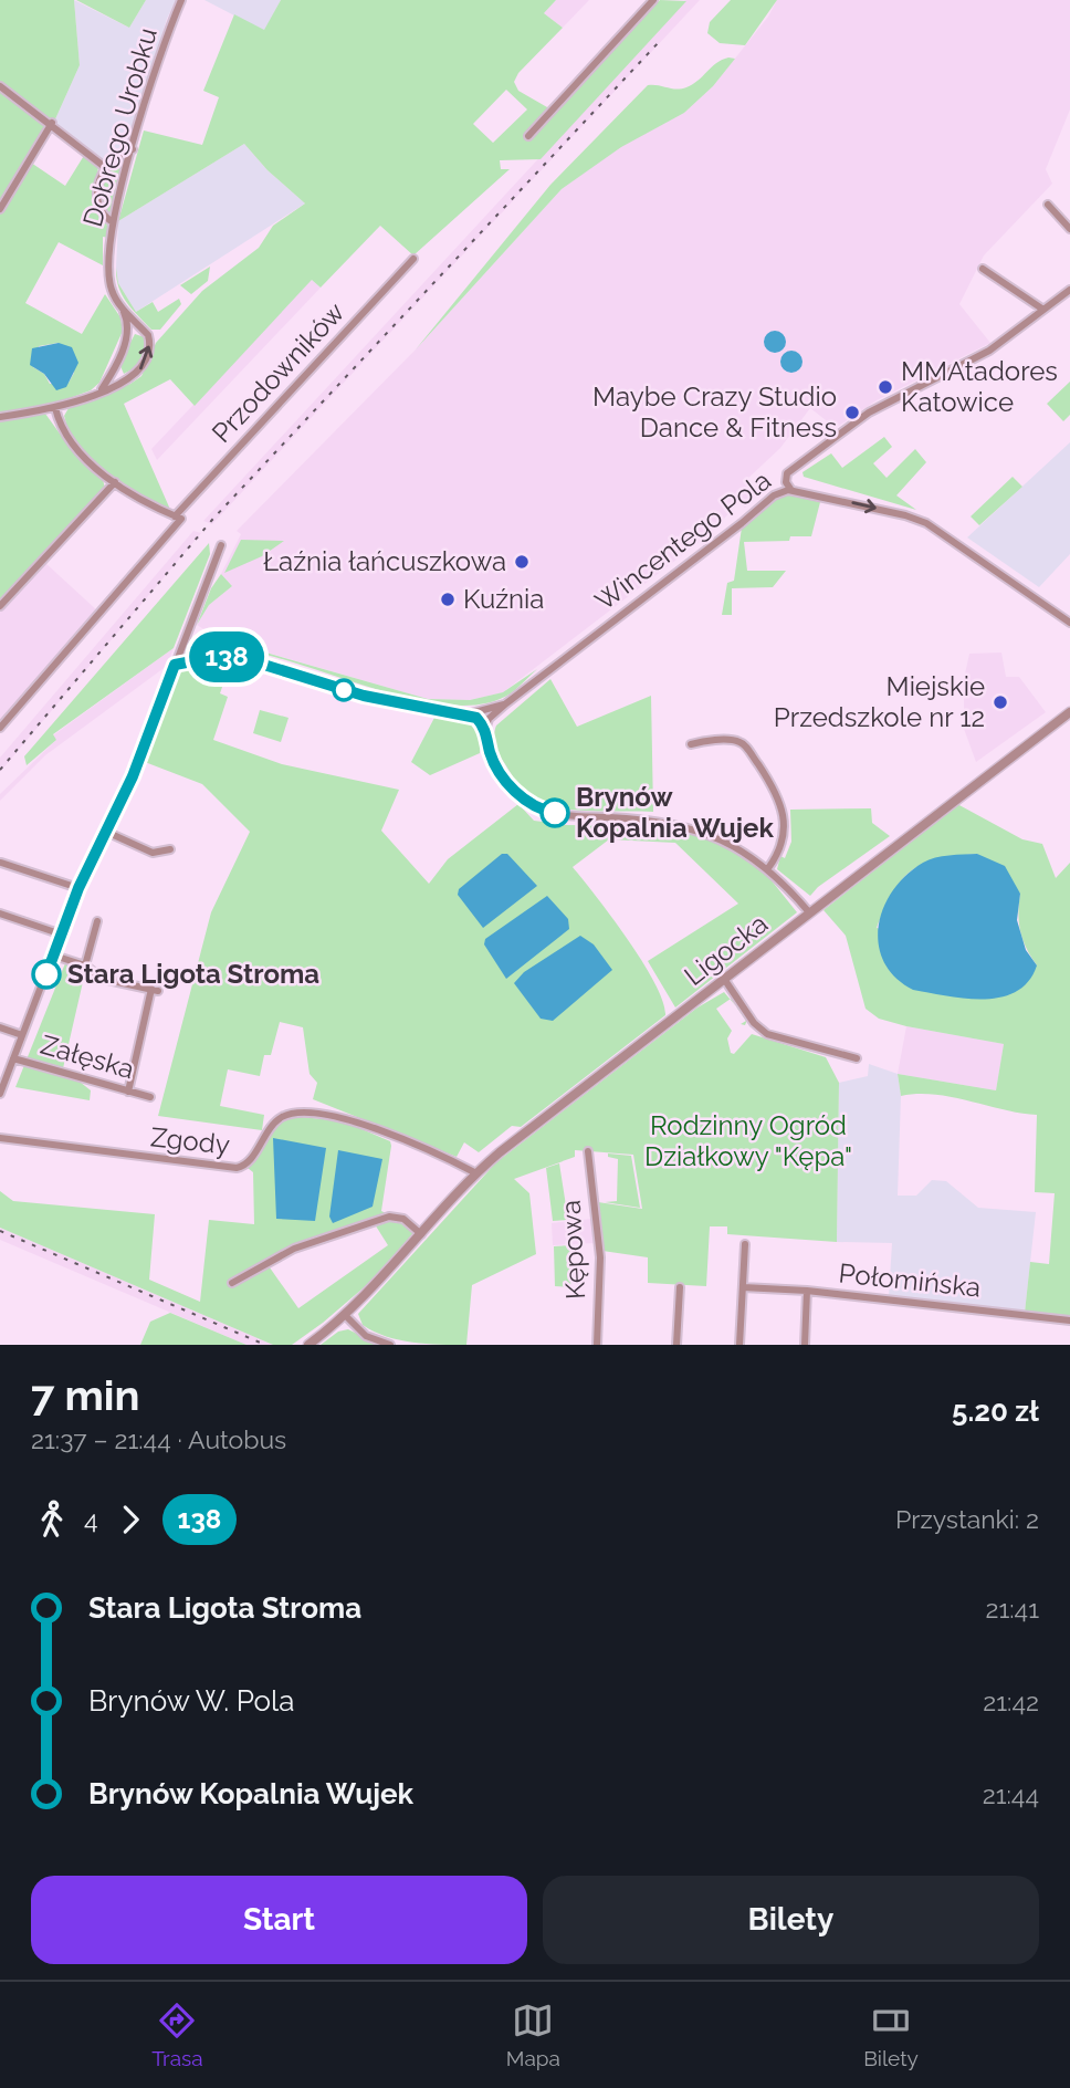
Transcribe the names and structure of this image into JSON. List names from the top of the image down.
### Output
{
  "streets": {
    "street": [
      "Dobrego Urobku",
      "Przodowników",
      "Wincentego Pola",
      "Ligocka",
      "Załęska",
      "Zgody",
      "Kępowa",
      "Połomińska"
    ]
  },
  "crossings": [
    ["Wincentego Pola", "Załęska"],
    ["Ligocka", "Zgody"]
  ],
  "parks": ["Rodzinny Ogród Działkowy \"Kępa\""],
  "places": [
    "MMAtadores Katowice",
    "Maybe Crazy Studio Dance & Fitness",
    "Łaźnia łańcuszkowa",
    "Kuźnia",
    "Miejskie Przedszkole nr 12",
    "Brynów Kopalnia Wujek",
    "Stara Ligota Stroma"
  ],
  "lines": ["bus line 138"],
  "page": {
    "on_map": "138",
    "heading": ["7 min", "21:37 – 21:44 · Autobus", "5.20 zł"],
    "legs": ["4", "138", "Przystanki: 2"],
    "list": [
      {
        "name": "Stara Ligota Stroma",
        "value": "21:41"
      },
      {
        "name": "Brynów W. Pola",
        "value": "21:42"
      },
      {
        "name": "Brynów Kopalnia Wujek",
        "value": "21:44"
      }
    ],
    "buttons": ["Start", "Bilety"],
    "tabs": ["Trasa", "Mapa", "Bilety"]
  }
}
